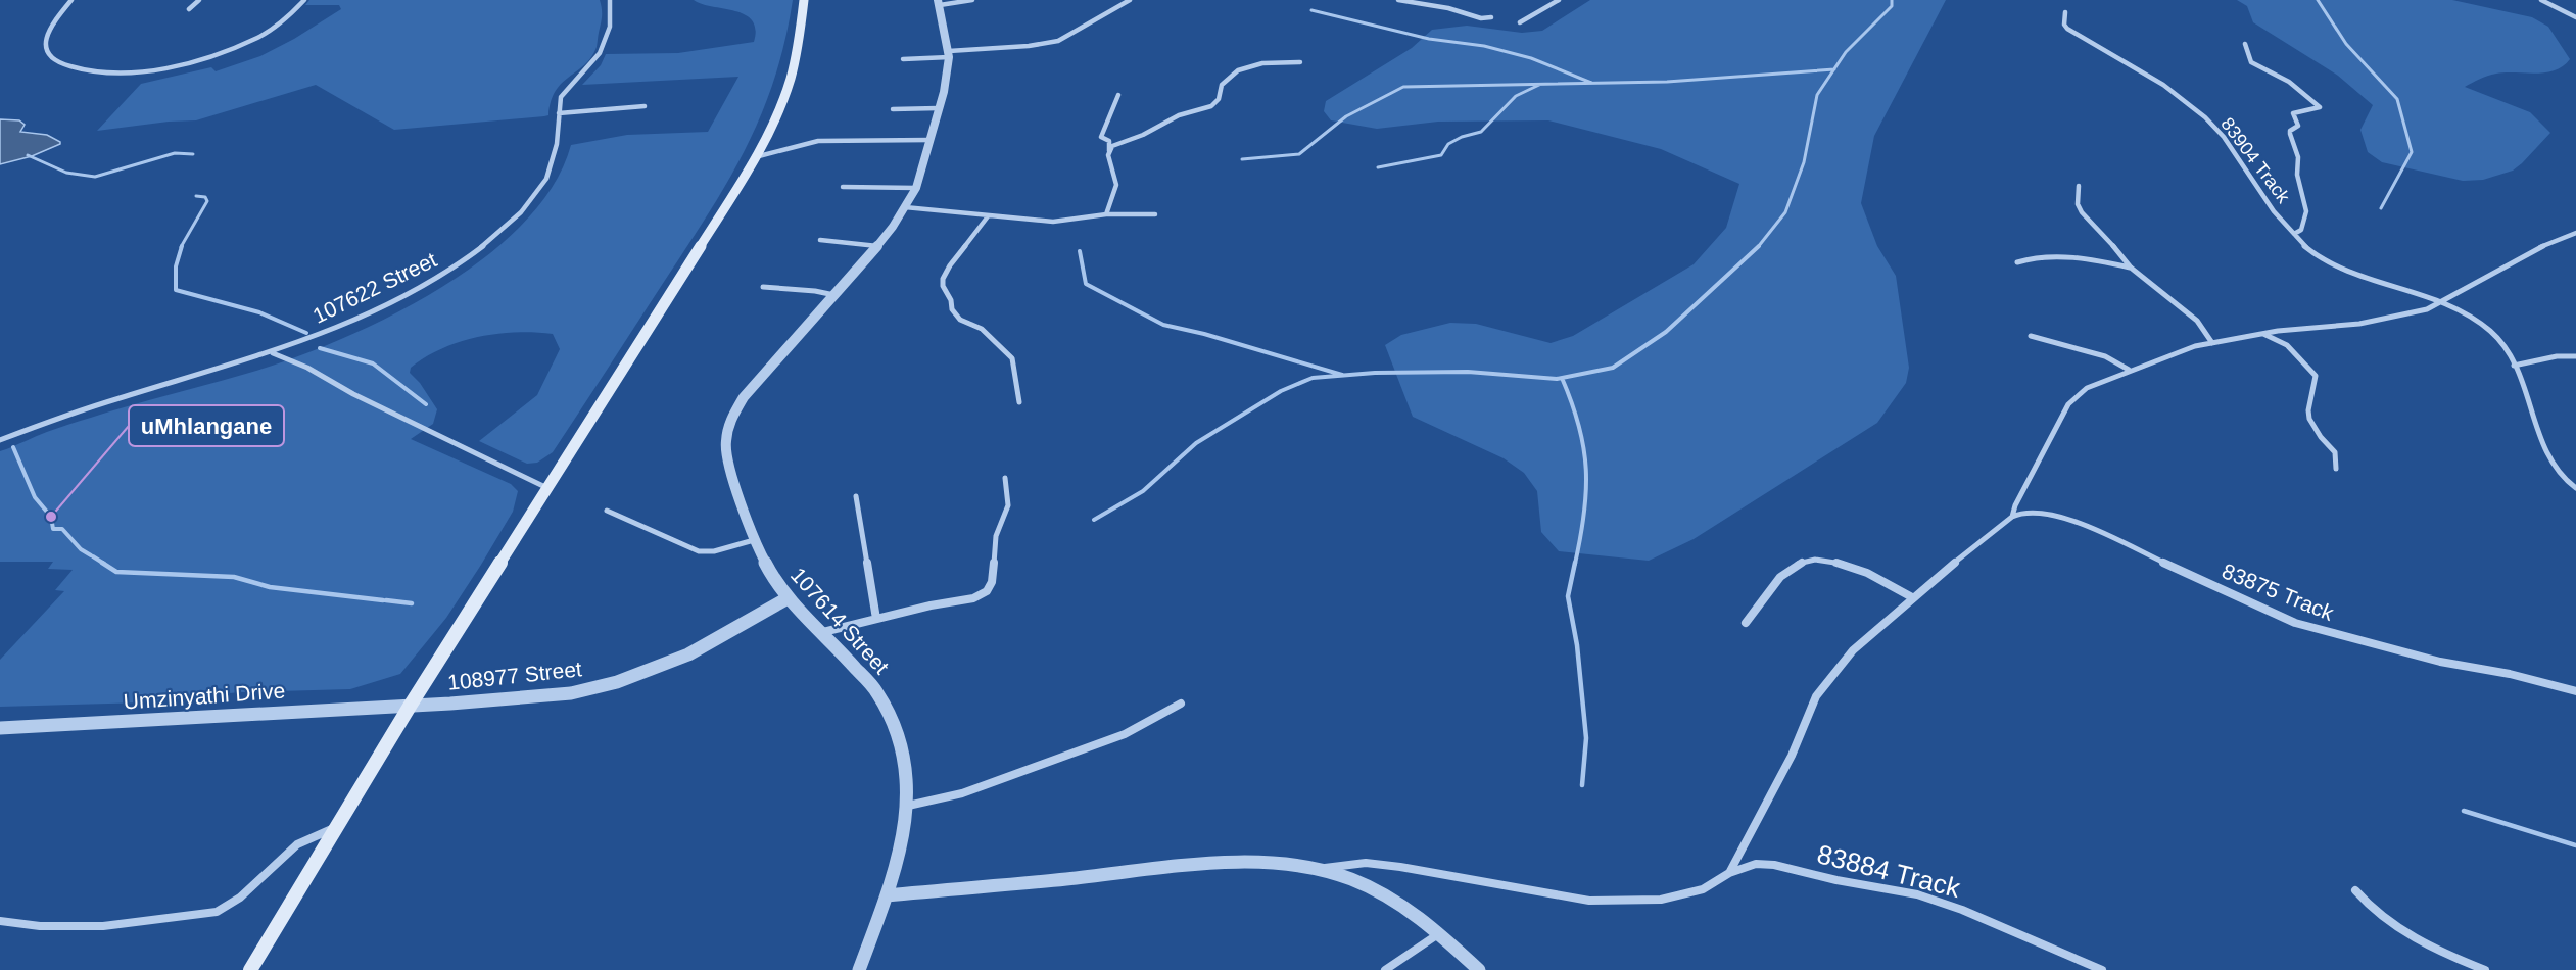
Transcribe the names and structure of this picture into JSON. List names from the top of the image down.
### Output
{
  "streets": {
    "street": [
      "83904 Track",
      "107622 Street",
      "83875 Track",
      "107614 Street",
      "108977 Street",
      "Umzinyathi Drive",
      "83884 Track"
    ]
  },
  "crossings": [
    ["107614 Street", "108977 Street"],
    ["108977 Street", "Umzinyathi Drive"]
  ],
  "places": ["uMhlangane"]
}
